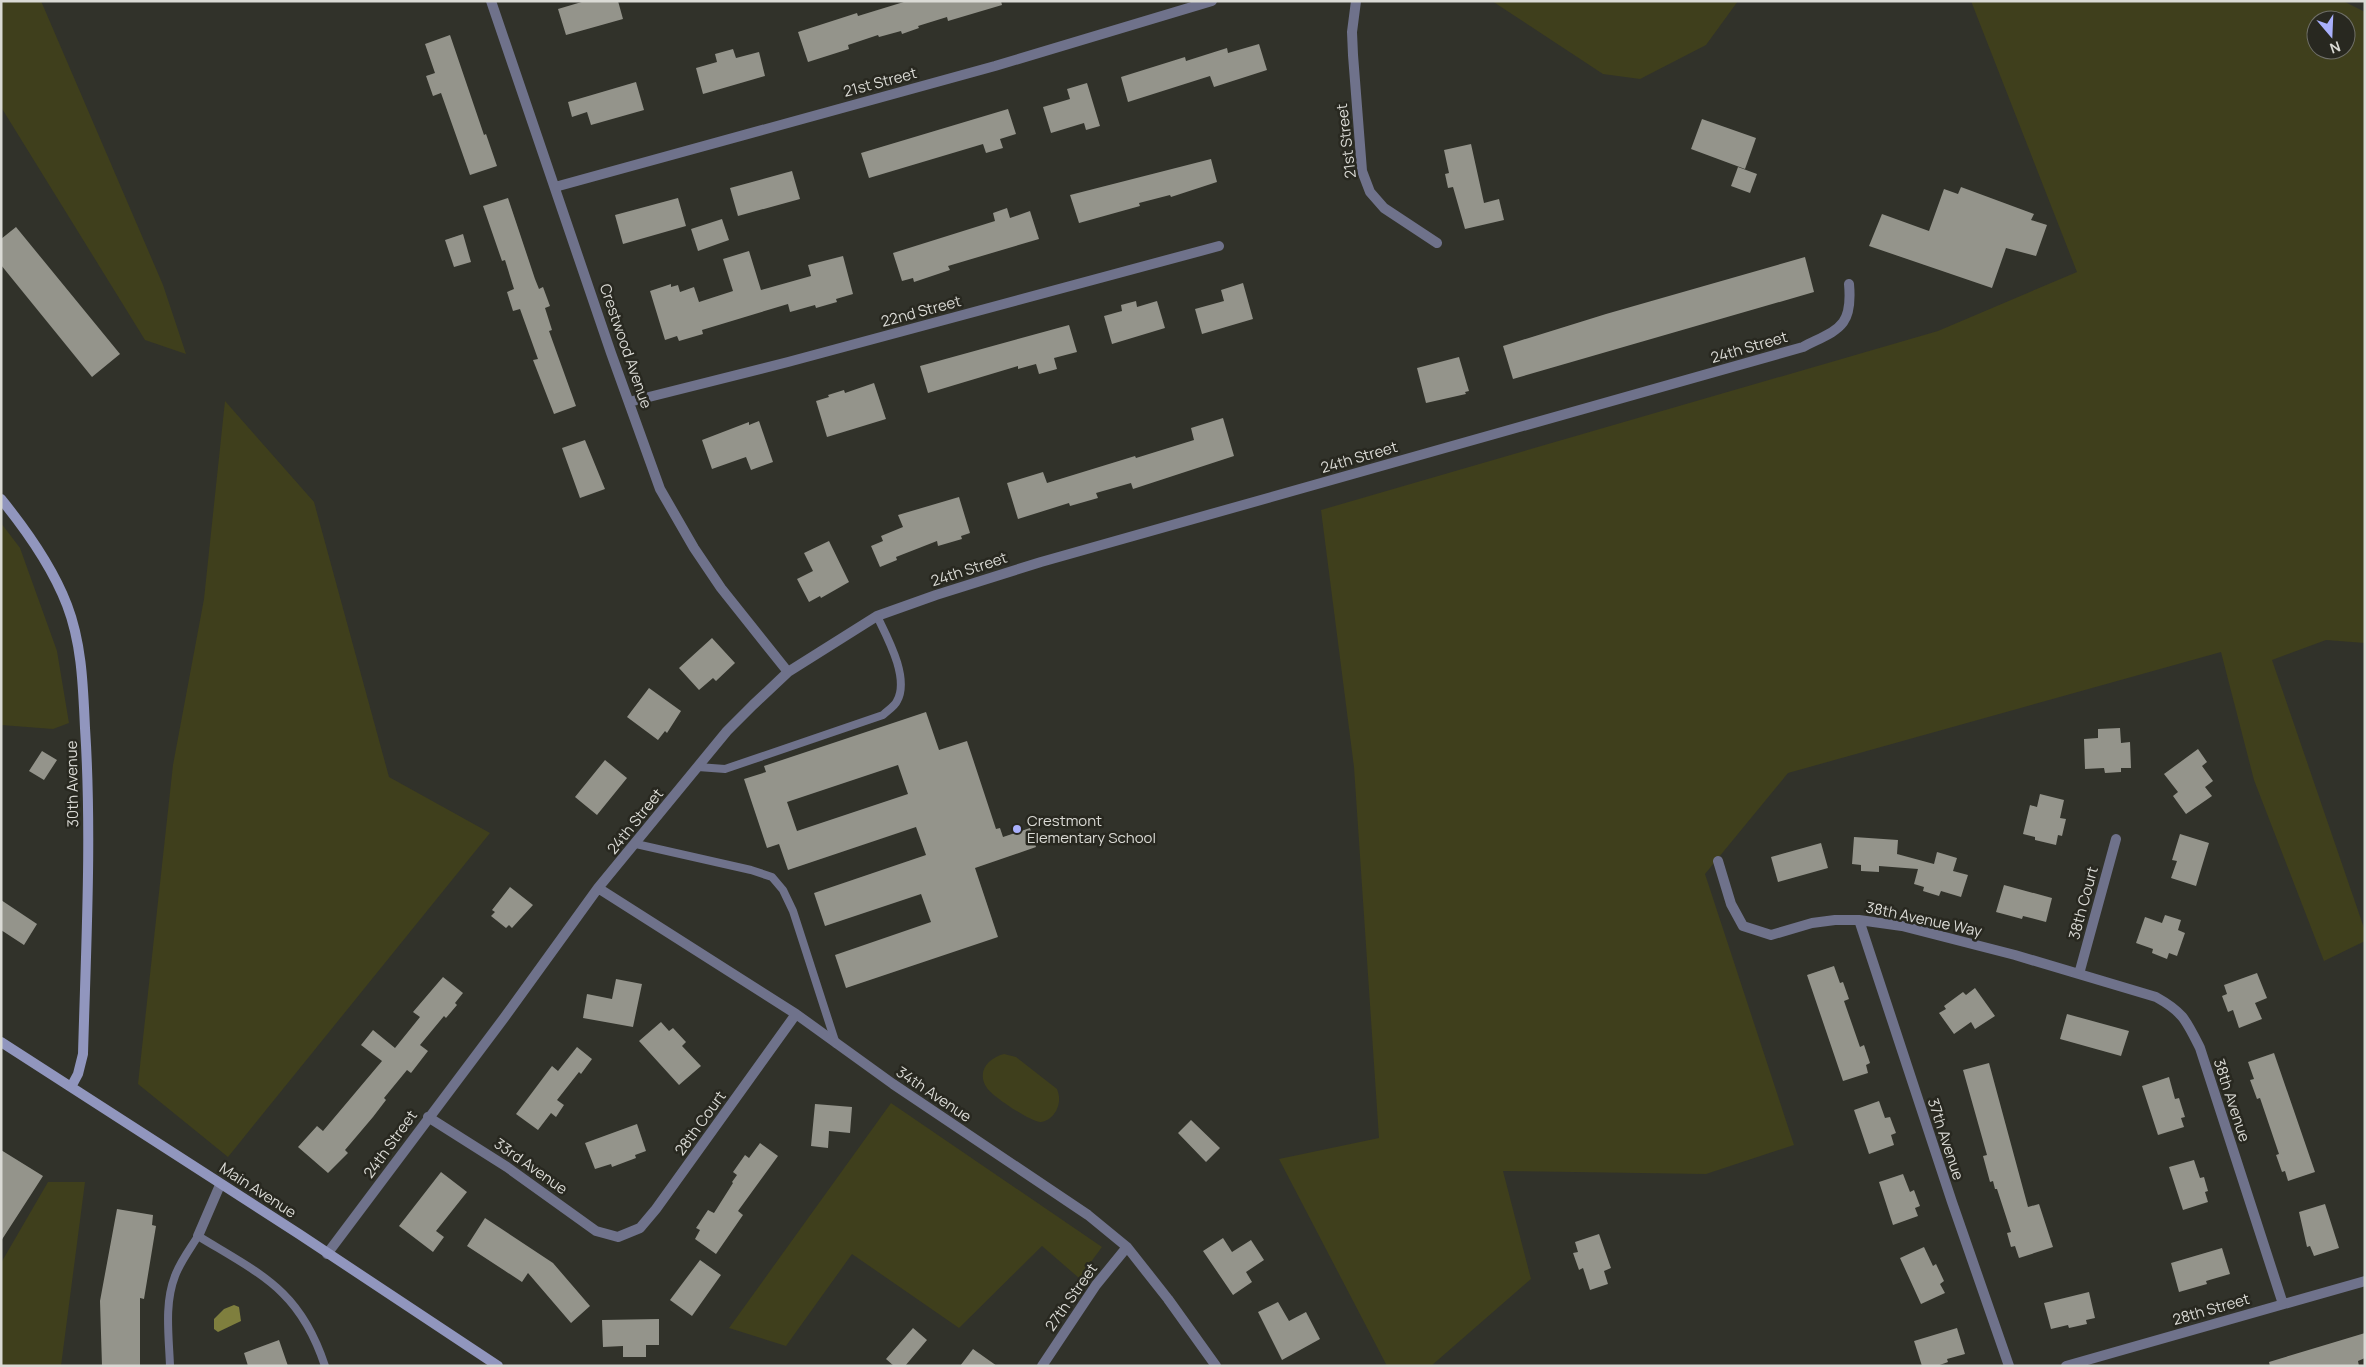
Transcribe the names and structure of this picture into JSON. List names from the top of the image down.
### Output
{
  "streets": {
    "street": [
      "21st Street",
      "22nd Street",
      "Crestwood Avenue",
      "24th Street",
      "30th Avenue",
      "38th Court",
      "38th Avenue Way",
      "34th Avenue",
      "38th Avenue",
      "28th Court",
      "37th Avenue",
      "33rd Avenue",
      "Main Avenue",
      "27th Street",
      "28th Street"
    ]
  },
  "crossings": [
    ["21st Street", "Crestwood Avenue"],
    ["22nd Street", "Crestwood Avenue"],
    ["Crestwood Avenue", "24th Street"],
    ["24th Street", "34th Avenue"],
    ["24th Street", "33rd Avenue"],
    ["24th Street", "Main Avenue"],
    ["30th Avenue", "Main Avenue"],
    ["38th Court", "38th Avenue Way"],
    ["38th Court", "38th Avenue"],
    ["38th Avenue Way", "38th Avenue"],
    ["38th Avenue Way", "37th Avenue"],
    ["34th Avenue", "28th Court"],
    ["34th Avenue", "27th Street"],
    ["38th Avenue", "28th Street"],
    ["28th Court", "33rd Avenue"]
  ],
  "places": ["Crestmont Elementary School"],
  "north": "bottom"
}
